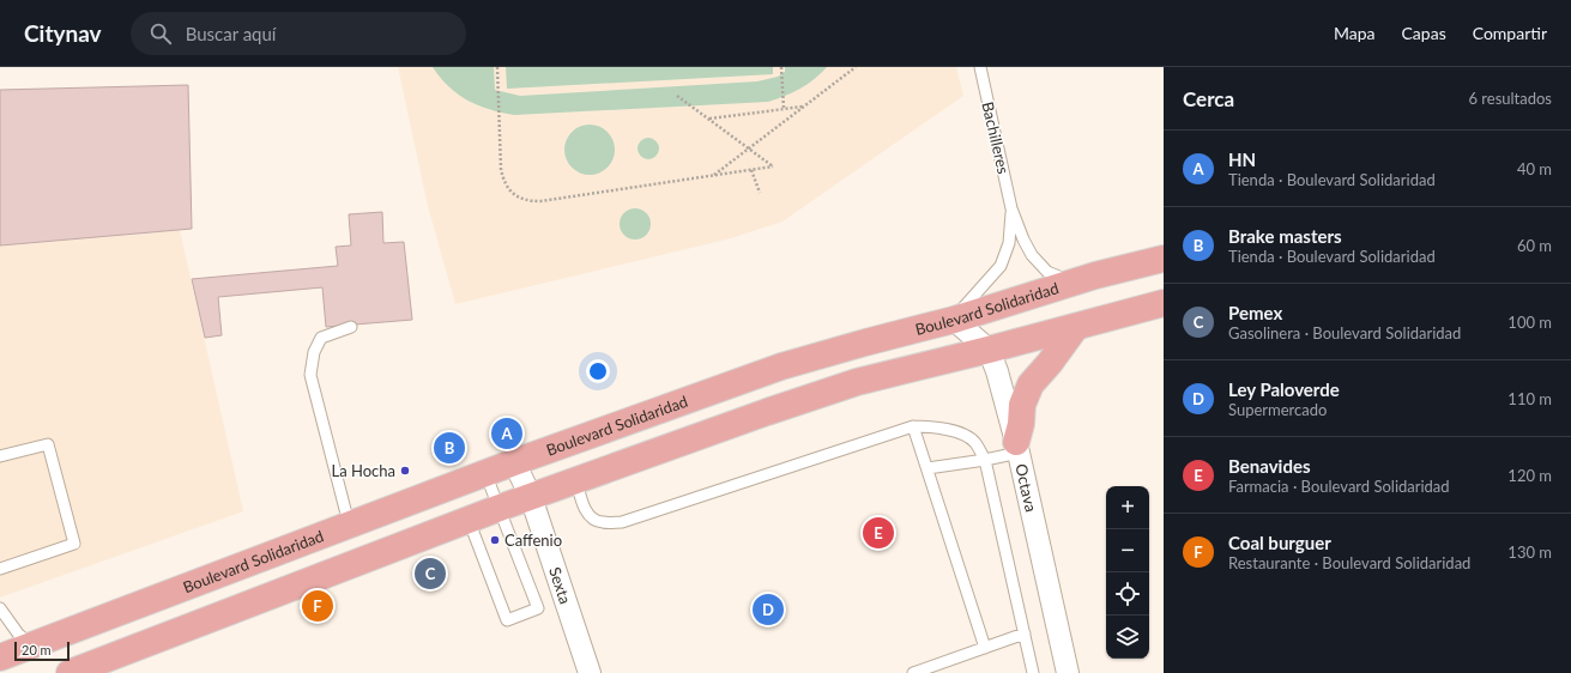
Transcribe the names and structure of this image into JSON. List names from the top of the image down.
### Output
{
  "streets": {
    "main road": ["Boulevard Solidaridad"],
    "street": ["Octava", "Sexta"],
    "lane": ["Bachilleres"]
  },
  "crossings": [
    ["Bachilleres", "Boulevard Solidaridad"],
    ["Bachilleres", "Octava"],
    ["Boulevard Solidaridad", "Octava"],
    ["Boulevard Solidaridad", "Sexta"]
  ],
  "places": ["La Hocha", "Caffenio"],
  "scale_bar": "20 m",
  "page": {
    "header": "Citynav",
    "search": "Buscar aquí",
    "nav": ["Mapa", "Capas", "Compartir"],
    "heading": ["Cerca", "6 resultados"],
    "list": [
      {
        "mark": "A",
        "name": "HN",
        "note": "Tienda · Boulevard Solidaridad",
        "value": "40 m"
      },
      {
        "mark": "B",
        "name": "Brake masters",
        "note": "Tienda · Boulevard Solidaridad",
        "value": "60 m"
      },
      {
        "mark": "C",
        "name": "Pemex",
        "note": "Gasolinera · Boulevard Solidaridad",
        "value": "100 m"
      },
      {
        "mark": "D",
        "name": "Ley Paloverde",
        "note": "Supermercado",
        "value": "110 m"
      },
      {
        "mark": "E",
        "name": "Benavides",
        "note": "Farmacia · Boulevard Solidaridad",
        "value": "120 m"
      },
      {
        "mark": "F",
        "name": "Coal burguer",
        "note": "Restaurante · Boulevard Solidaridad",
        "value": "130 m"
      }
    ],
    "pins": [
      "A",
      "B",
      "E",
      "C",
      "F",
      "D"
    ],
    "map_buttons": ["+", "−"],
    "scale": "20 m"
  }
}
